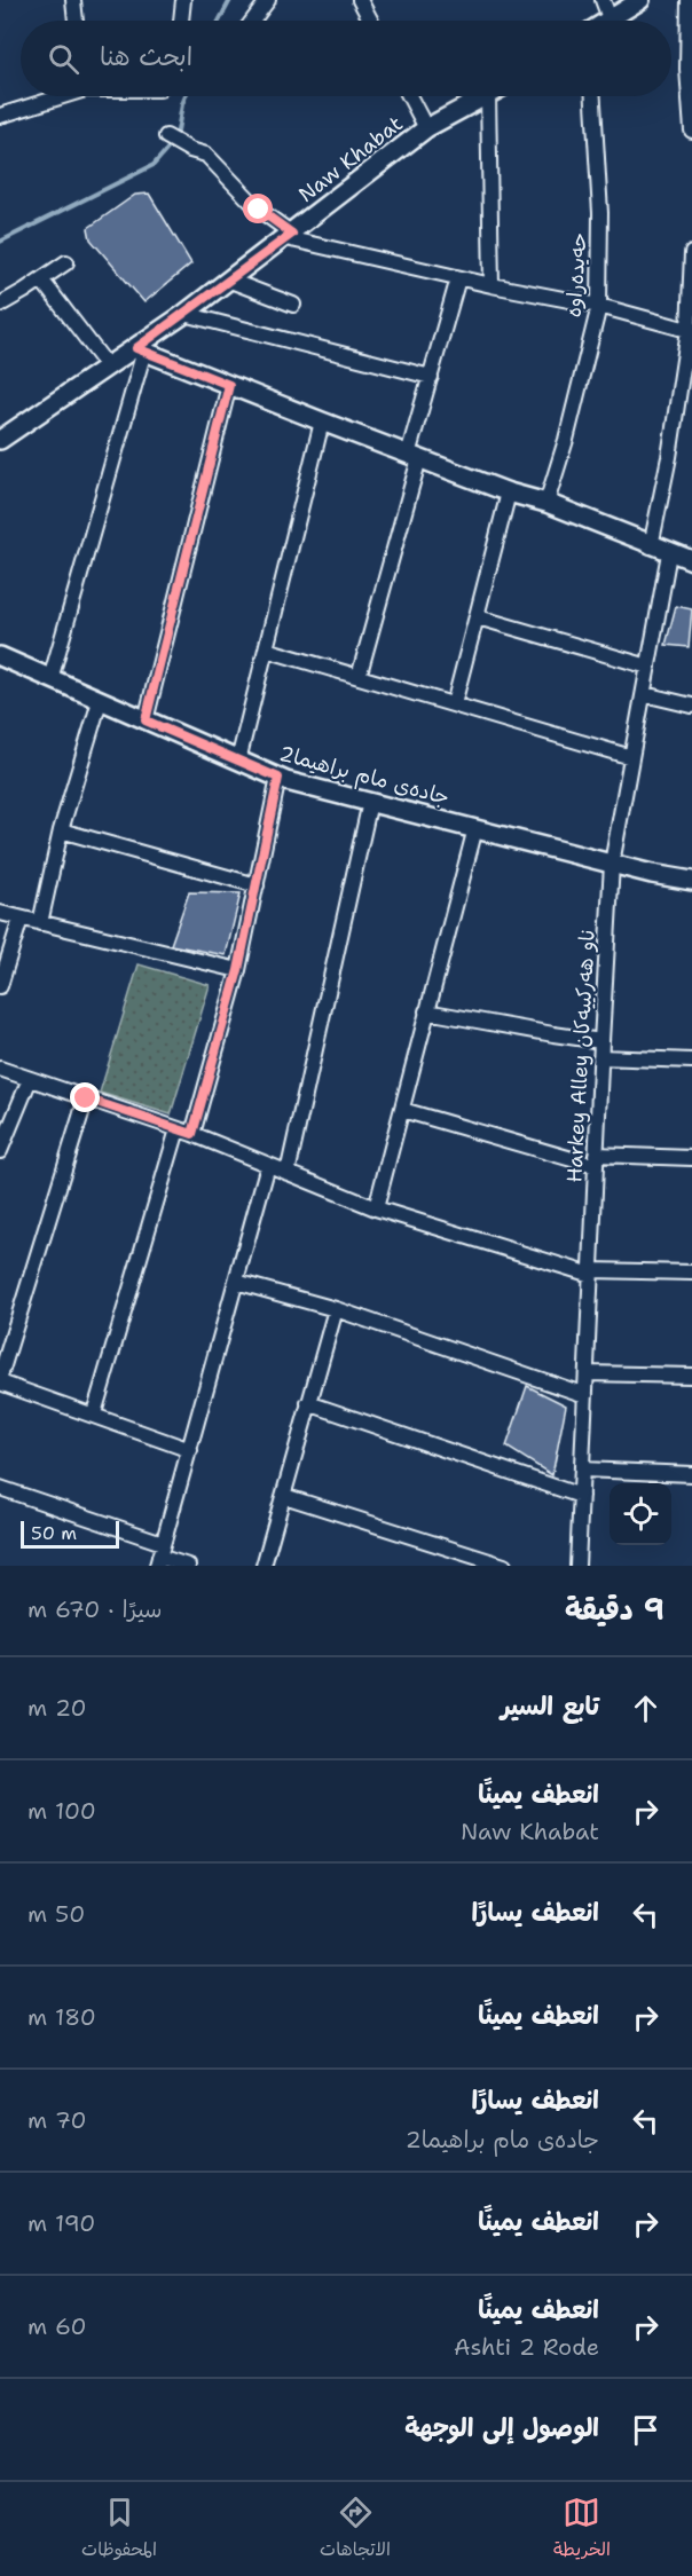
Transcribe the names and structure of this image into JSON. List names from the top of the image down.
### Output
{
  "streets": {
    "street": [
      "Naw Khabat",
      "حەیدەراوە",
      "جادەی مام براهیما2",
      "Harkey Alley ناو هەركييەكان"
    ]
  },
  "crossings": [
    ["جادەی مام براهیما2", "Harkey Alley ناو هەركييەكان"]
  ],
  "scale_bar": "50 m",
  "page": {
    "search": "ابحث هنا",
    "scale": "50 m",
    "heading": ["9 دقيقة", "سيرًا · 670 m"],
    "list": [
      ["تابع السير", "20 m"],
      ["انعطف يمينًا", "Naw Khabat", "100 m"],
      ["انعطف يسارًا", "50 m"],
      ["انعطف يمينًا", "180 m"],
      ["انعطف يسارًا", "جادەی مام براهیما2", "70 m"],
      ["انعطف يمينًا", "190 m"],
      ["انعطف يمينًا", "Ashti 2 Rode", "60 m"],
      "الوصول إلى الوجهة"
    ],
    "nav": ["الخريطة", "الاتجاهات", "المحفوظات"]
  }
}
